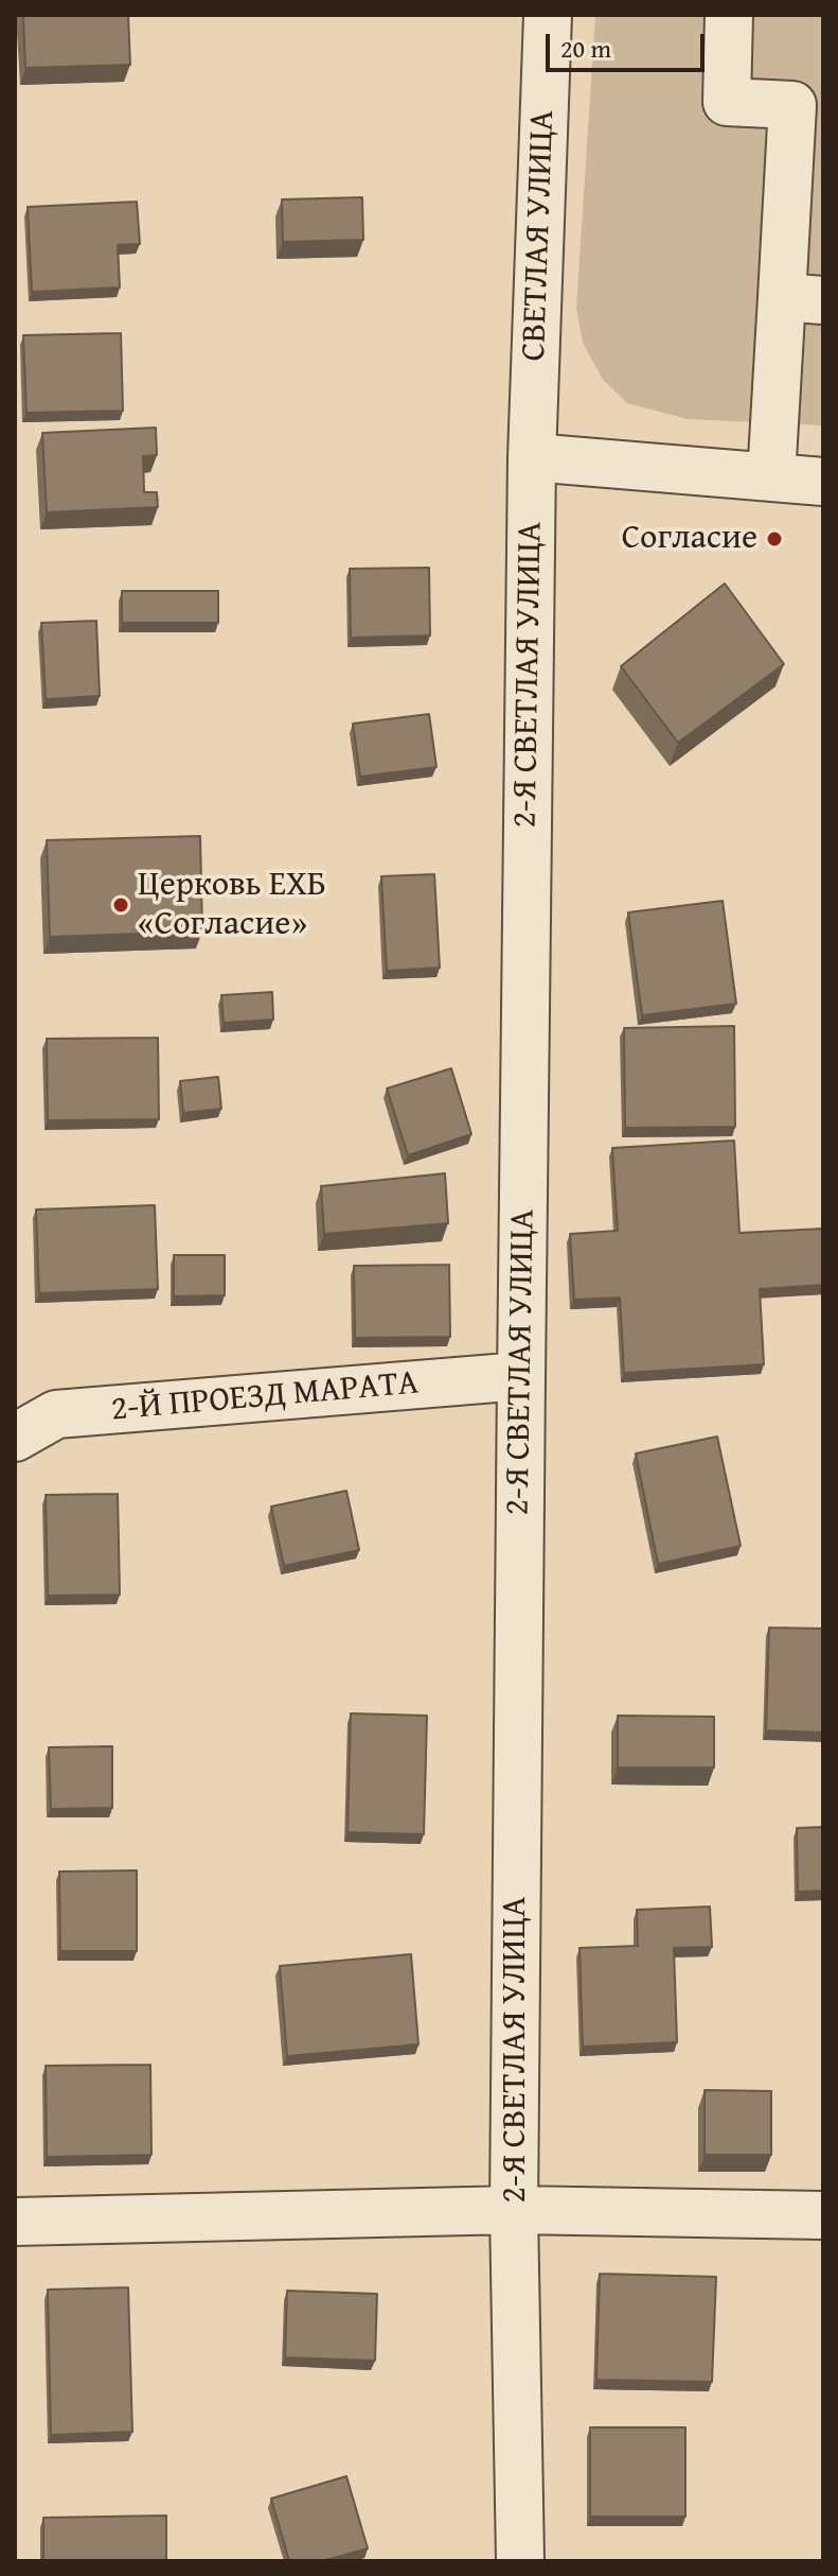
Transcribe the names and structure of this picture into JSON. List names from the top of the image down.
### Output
{
  "streets": {
    "street": ["СВЕТЛАЯ УЛИЦА", "2-Я СВЕТЛАЯ УЛИЦА", "2-Й ПРОЕЗД МАРАТА"]
  },
  "crossings": [
    ["СВЕТЛАЯ УЛИЦА", "2-Я СВЕТЛАЯ УЛИЦА"],
    ["2-Я СВЕТЛАЯ УЛИЦА", "2-Й ПРОЕЗД МАРАТА"]
  ],
  "places": ["Согласие", "Церковь ЕХБ «Согласие»"],
  "scale_bar": "20 m"
}
